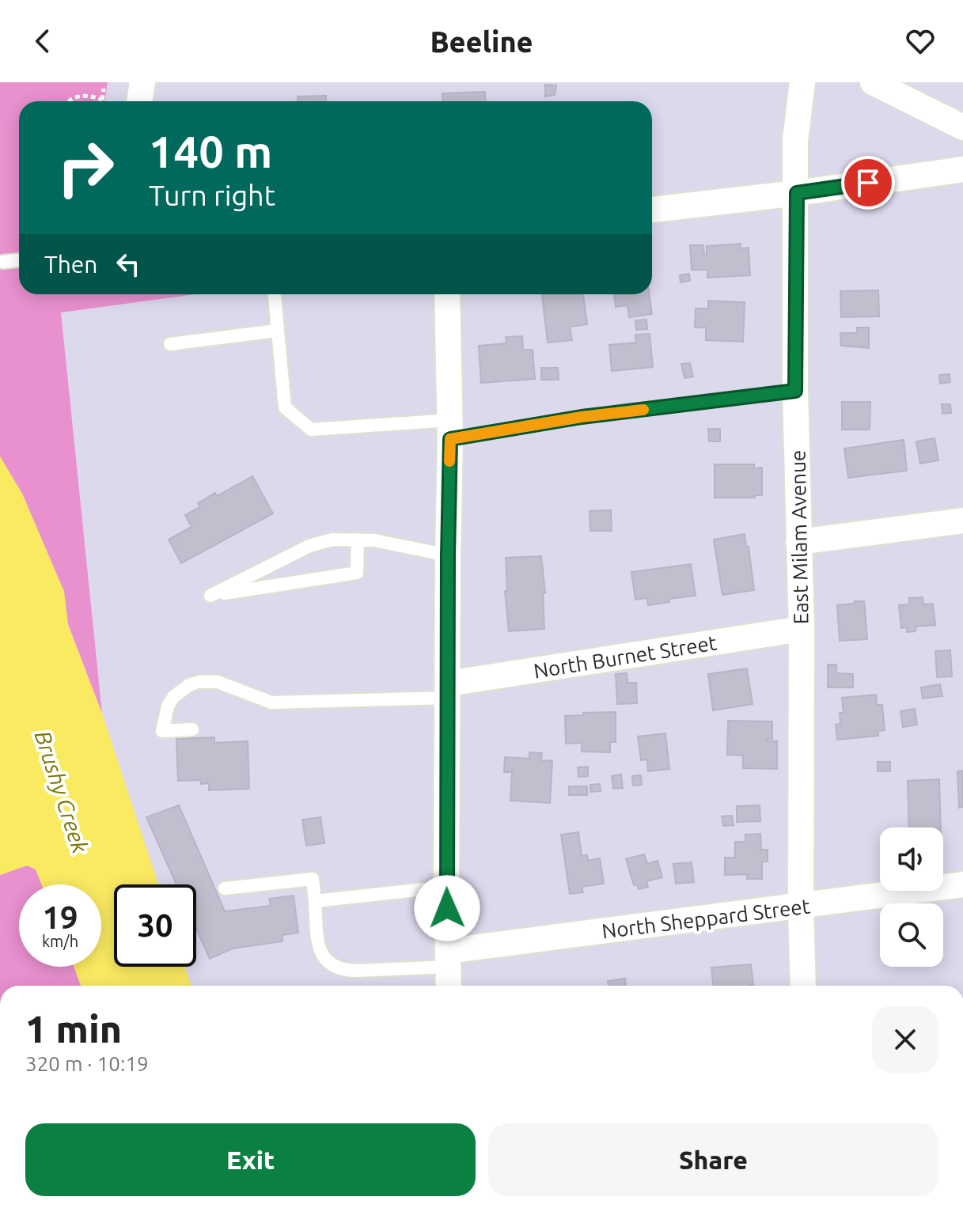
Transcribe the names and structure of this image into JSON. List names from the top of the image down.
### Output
{
  "streets": {
    "street": ["East Milam Avenue", "North Burnet Street", "North Sheppard Street"]
  },
  "crossings": [
    ["East Milam Avenue", "North Burnet Street"],
    ["East Milam Avenue", "North Sheppard Street"]
  ],
  "water": ["Brushy Creek"],
  "page": {
    "header": "Beeline",
    "turn": ["140 m", "Turn right"],
    "then": "Then",
    "speed": "19 km/h",
    "limit": "30",
    "heading": ["1 min", "320 m · 10:19"],
    "buttons": ["Exit", "Share"]
  }
}
